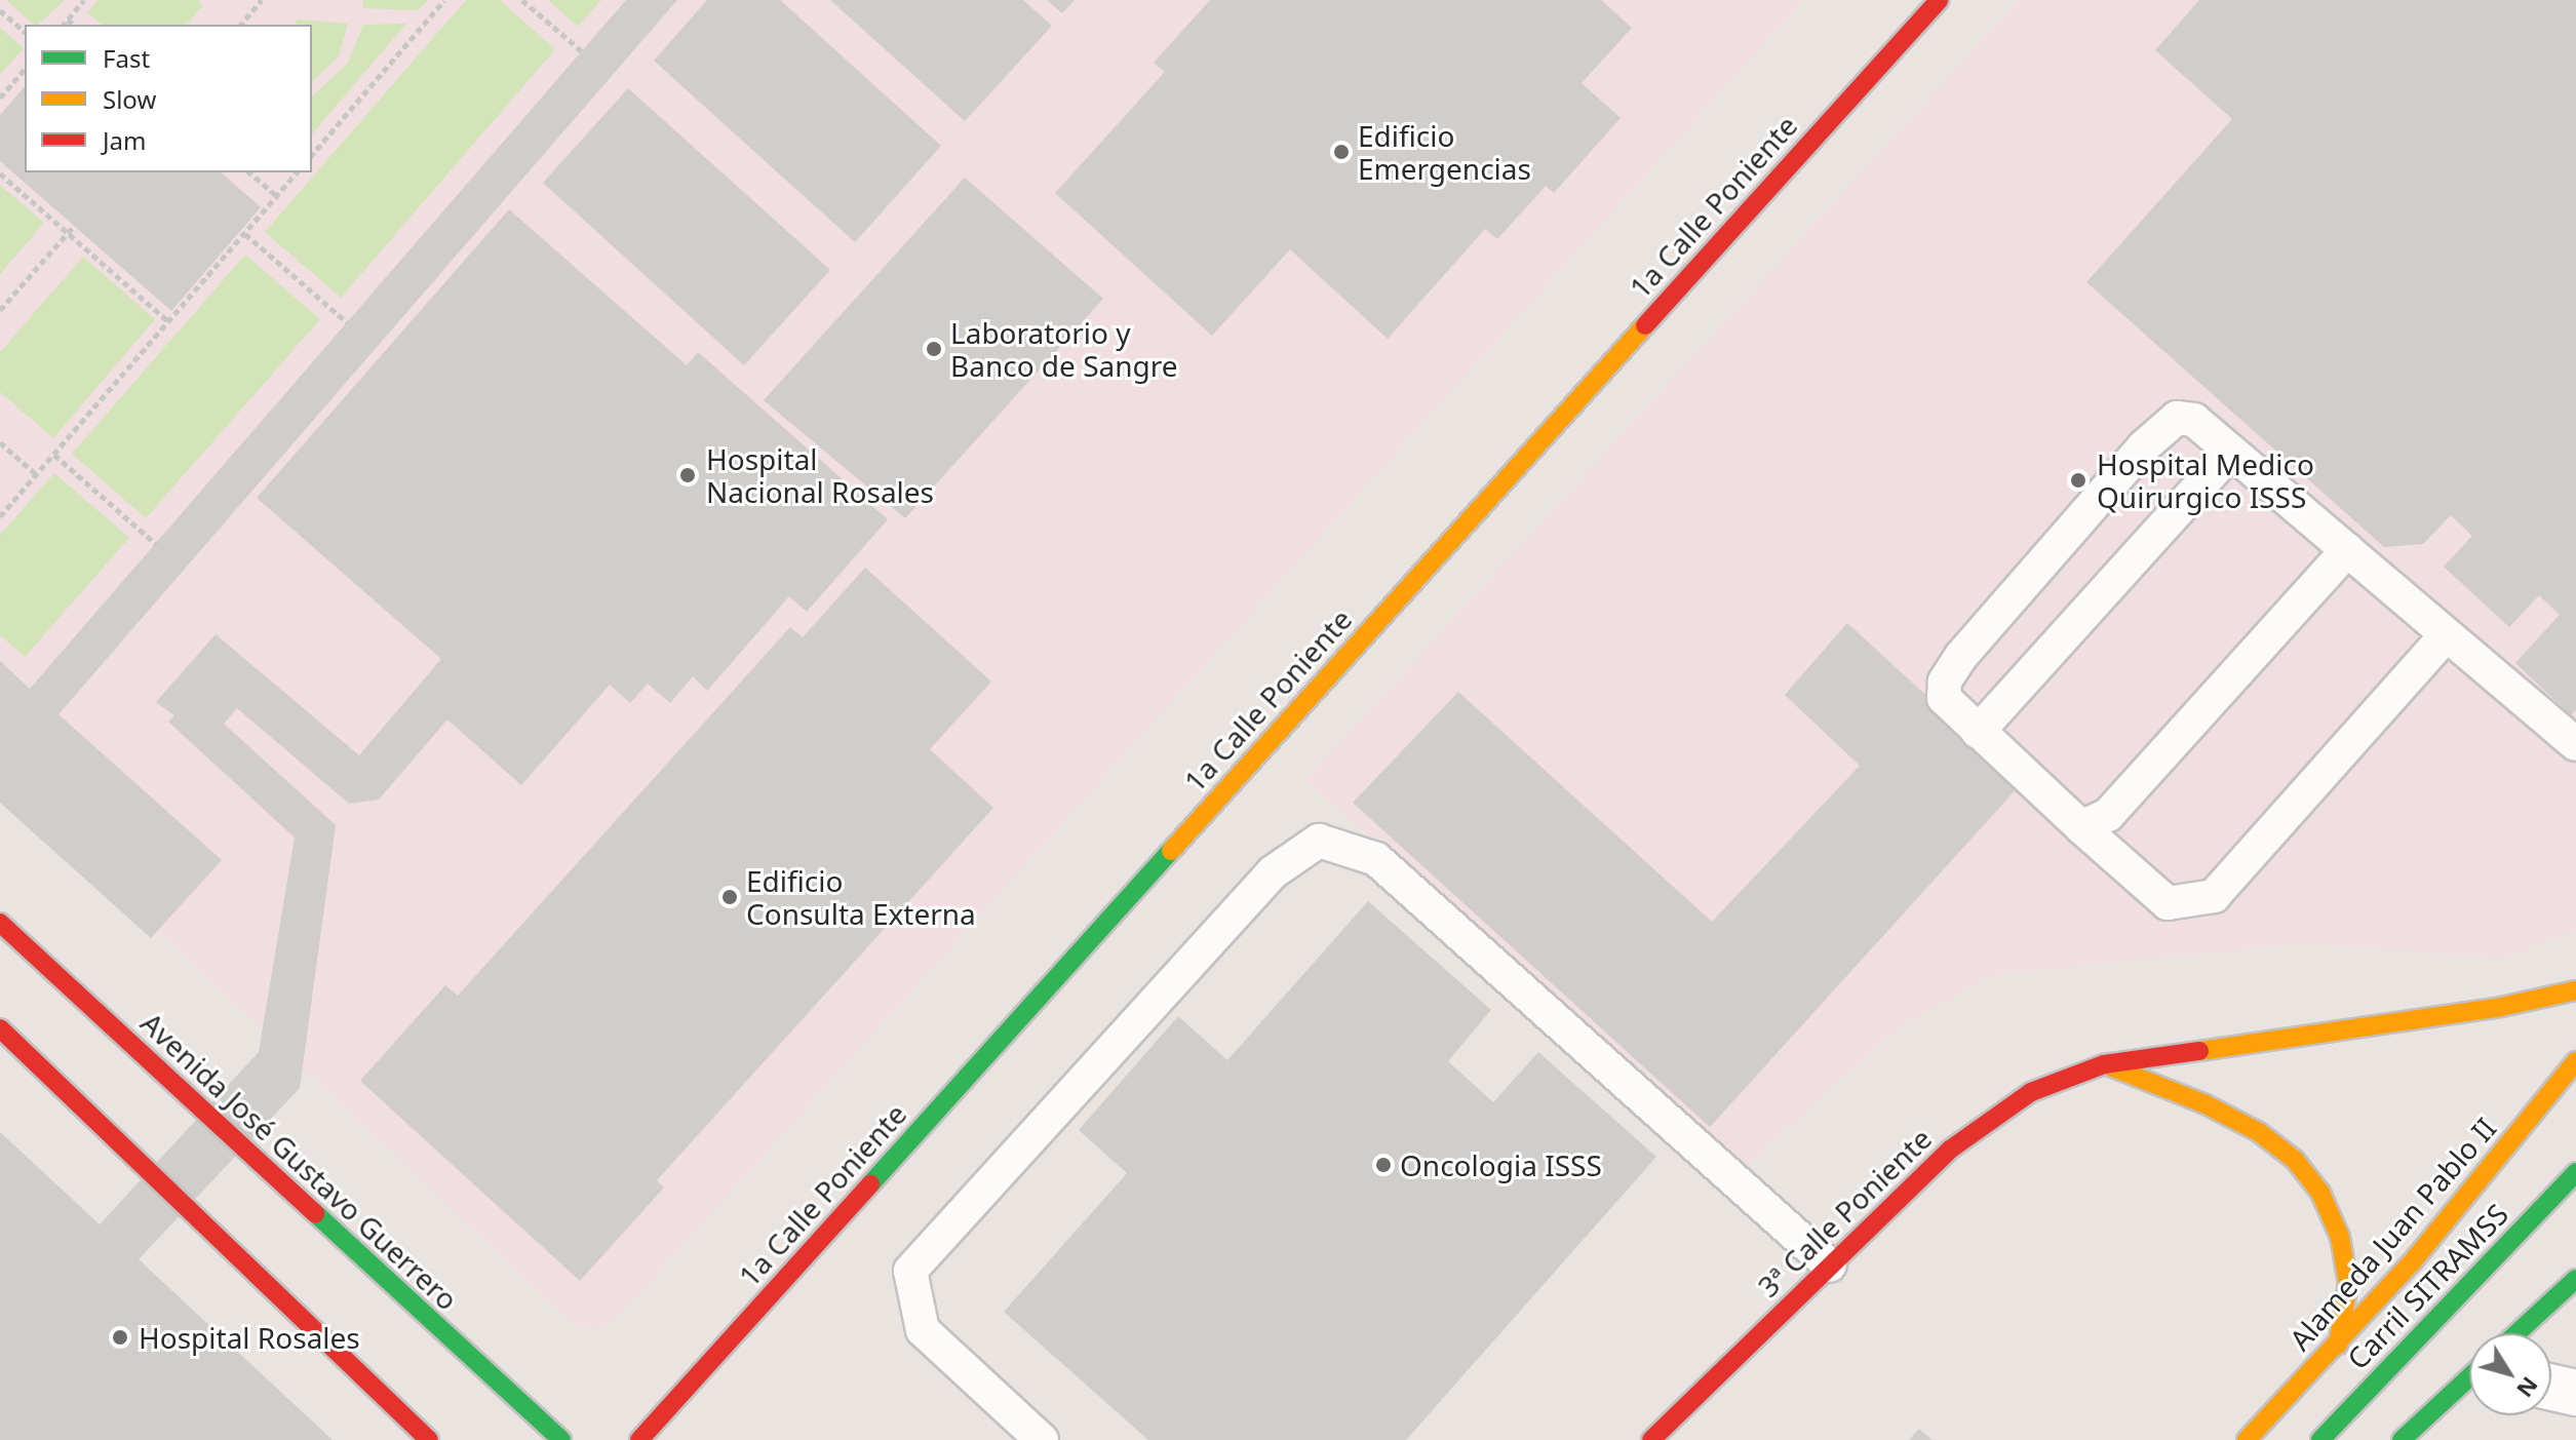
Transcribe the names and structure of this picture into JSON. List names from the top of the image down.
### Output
{
  "streets": {
    "street": [
      "1a Calle Poniente",
      "Avenida José Gustavo Guerrero",
      "3ª Calle Poniente",
      "Alameda Juan Pablo II",
      "Carril SITRAMSS"
    ]
  },
  "places": [
    "Edificio Emergencias",
    "Laboratorio y Banco de Sangre",
    "Hospital Nacional Rosales",
    "Hospital Medico Quirurgico ISSS",
    "Edificio Consulta Externa",
    "Oncologia ISSS",
    "Hospital Rosales"
  ],
  "legend": ["Fast", "Slow", "Jam"],
  "north": "bottom right"
}
